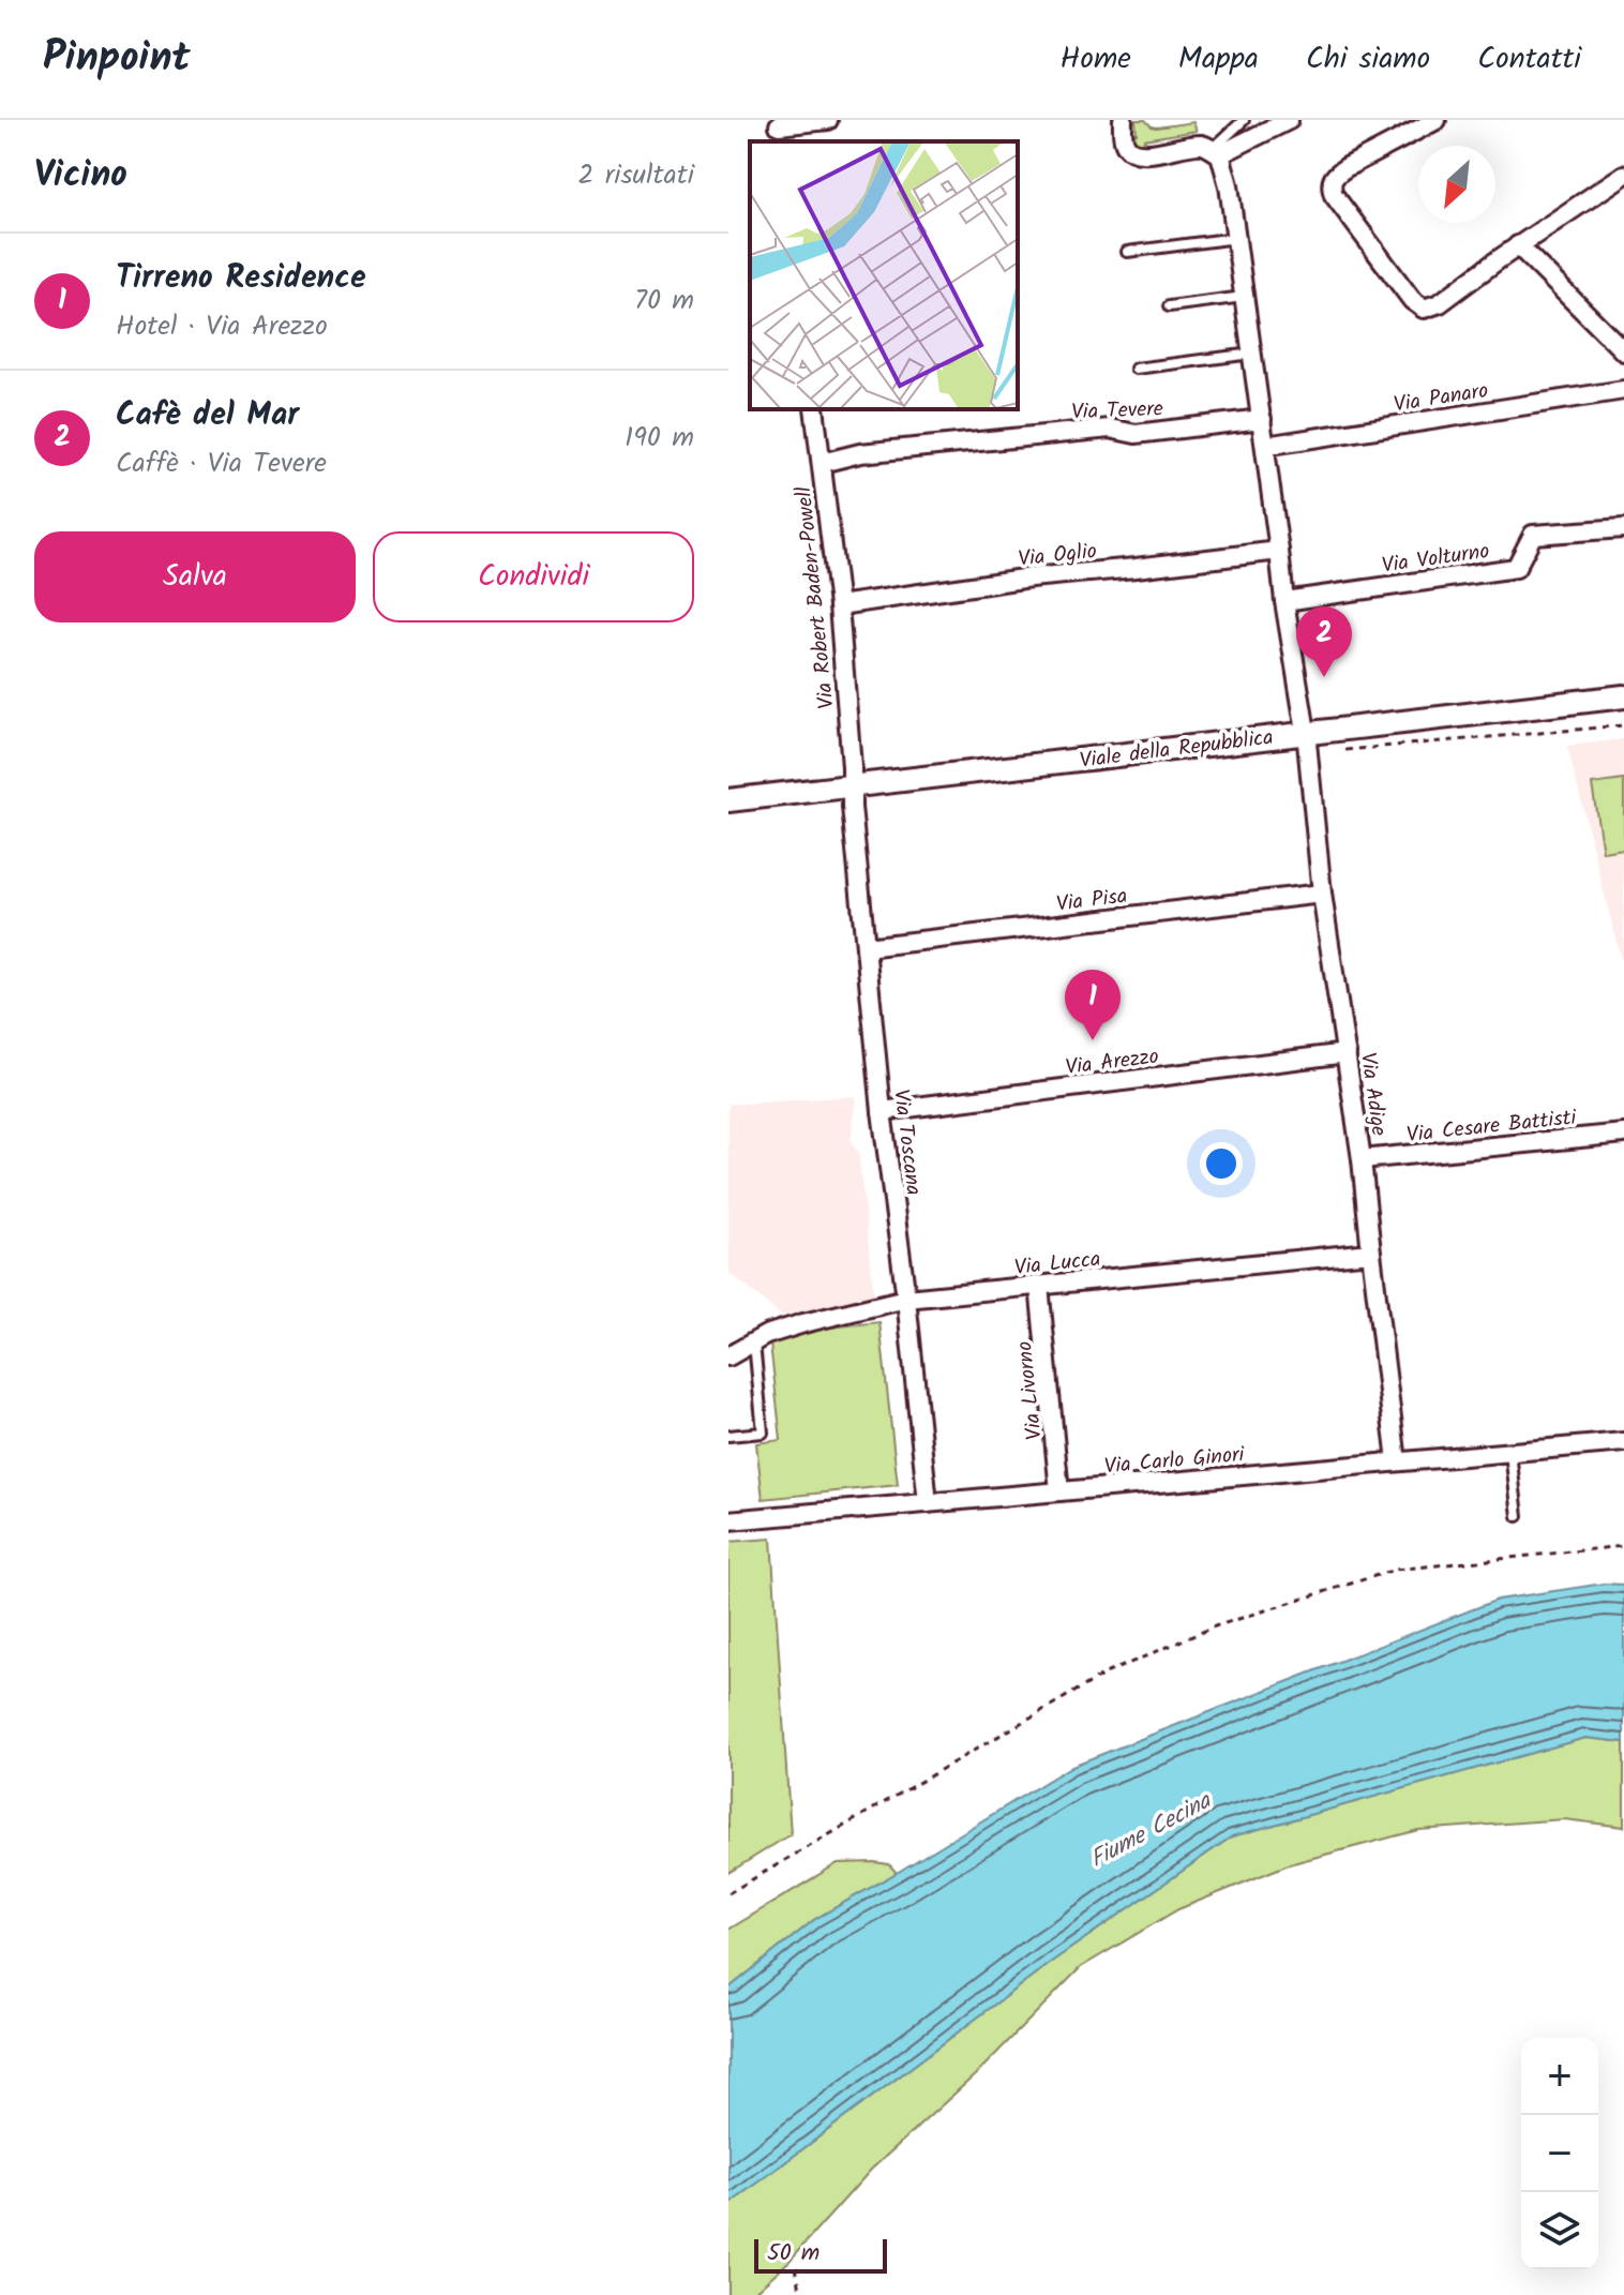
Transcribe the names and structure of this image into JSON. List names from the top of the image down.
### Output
{
  "streets": {
    "street": [
      "Via Panaro",
      "Via Tevere",
      "Via Oglio",
      "Via Volturno",
      "Via Robert Baden-Powell",
      "Viale della Repubblica",
      "Via Pisa",
      "Via Arezzo",
      "Via Adige",
      "Via Cesare Battisti",
      "Via Toscana",
      "Via Lucca",
      "Via Livorno",
      "Via Carlo Ginori"
    ]
  },
  "crossings": [
    ["Via Tevere", "Via Robert Baden-Powell"],
    ["Via Oglio", "Via Robert Baden-Powell"],
    ["Via Robert Baden-Powell", "Viale della Repubblica"],
    ["Via Robert Baden-Powell", "Via Toscana"],
    ["Viale della Repubblica", "Via Adige"],
    ["Viale della Repubblica", "Via Toscana"],
    ["Via Pisa", "Via Adige"],
    ["Via Pisa", "Via Toscana"],
    ["Via Arezzo", "Via Adige"],
    ["Via Arezzo", "Via Toscana"],
    ["Via Adige", "Via Cesare Battisti"],
    ["Via Adige", "Via Lucca"],
    ["Via Adige", "Via Carlo Ginori"],
    ["Via Toscana", "Via Lucca"],
    ["Via Toscana", "Via Carlo Ginori"],
    ["Via Lucca", "Via Livorno"],
    ["Via Livorno", "Via Carlo Ginori"]
  ],
  "water": ["Fiume Cecina"],
  "scale_bar": "50 m",
  "north": "bottom left",
  "page": {
    "header": "Pinpoint",
    "nav": [
      "Home",
      "Mappa",
      "Chi siamo",
      "Contatti"
    ],
    "heading": ["Vicino", "2 risultati"],
    "list": [
      {
        "mark": "1",
        "name": "Tirreno Residence",
        "note": "Hotel · Via Arezzo",
        "value": "70 m"
      },
      {
        "mark": "2",
        "name": "Cafè del Mar",
        "note": "Caffè · Via Tevere",
        "value": "190 m"
      }
    ],
    "buttons": ["Salva", "Condividi"],
    "pins": ["2", "1"],
    "map_buttons": ["+", "−"],
    "scale": "50 m"
  }
}
